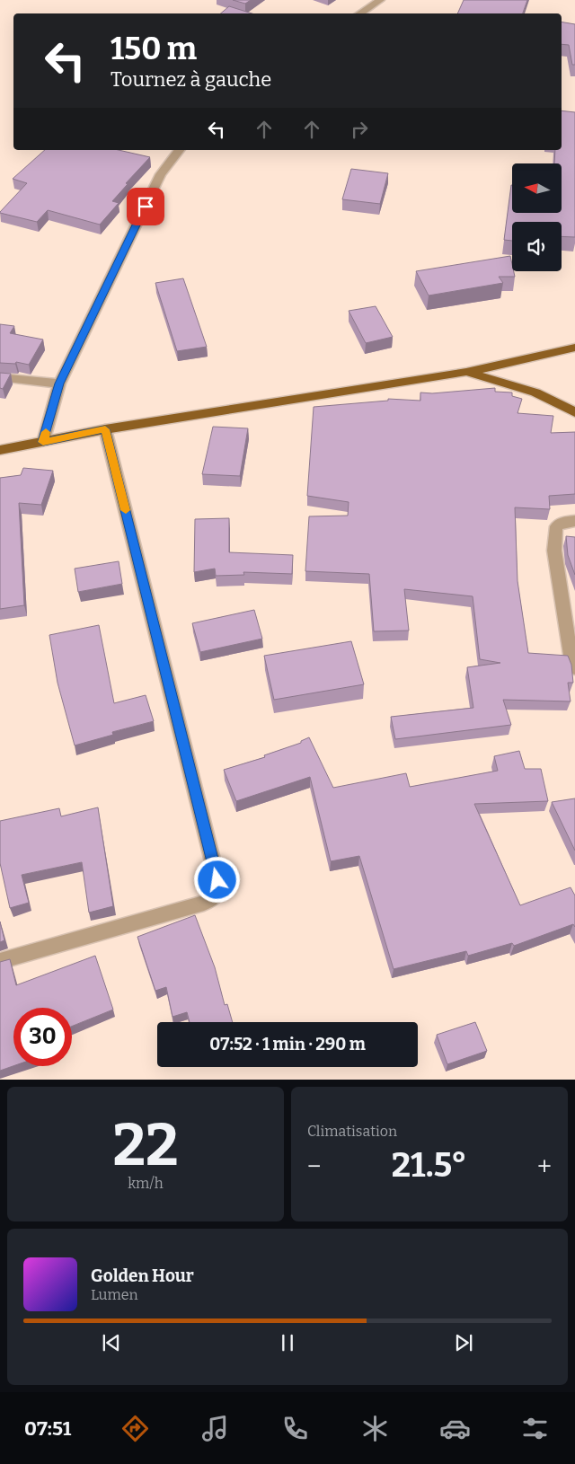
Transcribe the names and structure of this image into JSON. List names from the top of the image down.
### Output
{
  "north": "left",
  "page": {
    "turn": ["150 m", "Tournez à gauche"],
    "limit": "30",
    "trip": "07:52 · 1 min · 290 m",
    "tile": [
      ["22", "km/h"],
      "Climatisation"
    ],
    "heat": ["−", "21.5°", "+"],
    "song": ["Golden Hour", "Lumen"],
    "tabs": "07:51"
  }
}
